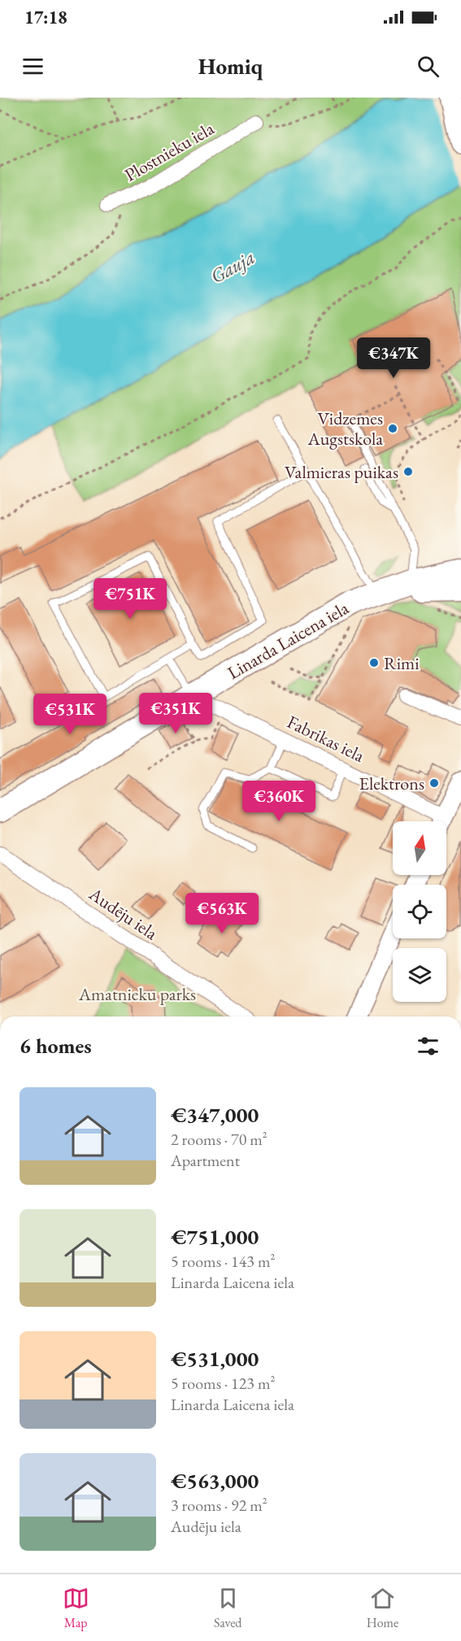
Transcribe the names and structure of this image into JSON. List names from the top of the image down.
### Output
{
  "streets": {
    "main road": ["Linarda Laicena iela"],
    "street": ["Plostnieku iela", "Fabrikas iela", "Audēju iela"]
  },
  "crossings": [
    ["Linarda Laicena iela", "Fabrikas iela"]
  ],
  "water": ["Gauja"],
  "parks": ["Amatnieku parks"],
  "places": [
    "Vidzemes Augstskola",
    "Valmieras puikas",
    "Rimi",
    "Elektrons"
  ],
  "north": "top",
  "page": {
    "status": "17:18",
    "header": "Homiq",
    "price": [
      "€347K",
      "€751K",
      "€351K",
      "€531K",
      "€360K",
      "€563K"
    ],
    "heading": "6 homes",
    "list": [
      {
        "name": "€347,000",
        "note": "2 rooms · 70 m² · Apartment"
      },
      {
        "name": "€751,000",
        "note": "5 rooms · 143 m² · Linarda Laicena iela"
      },
      {
        "name": "€531,000",
        "note": "5 rooms · 123 m² · Linarda Laicena iela"
      },
      {
        "name": "€563,000",
        "note": "3 rooms · 92 m² · Audēju iela"
      }
    ],
    "tabs": ["Map", "Saved", "Home"]
  }
}
